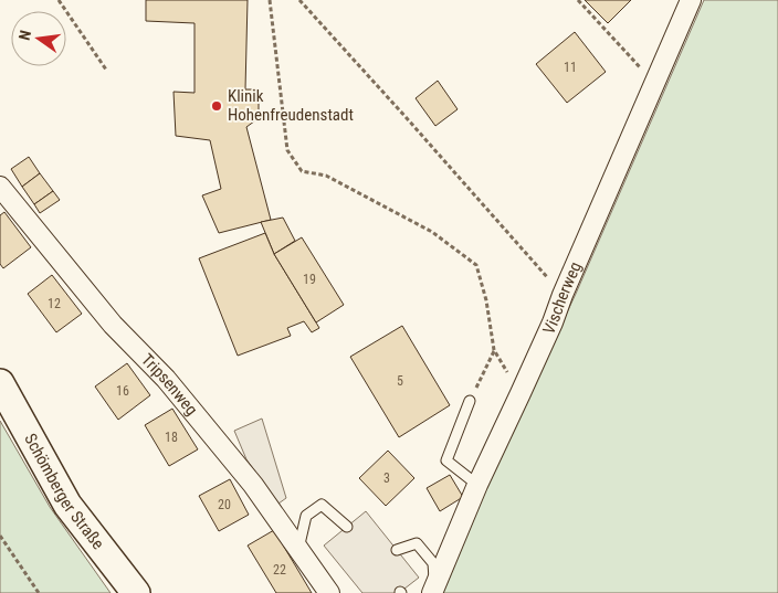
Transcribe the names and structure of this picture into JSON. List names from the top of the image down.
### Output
{
  "streets": {
    "main road": ["Schömberger Straße"],
    "street": ["Vischerweg", "Tripsenweg"]
  },
  "places": ["Klinik Hohenfreudenstadt"],
  "house_numbers": [
    "11",
    "19",
    "12",
    "5",
    "16",
    "18",
    "3",
    "20",
    "22"
  ],
  "north": "left"
}
